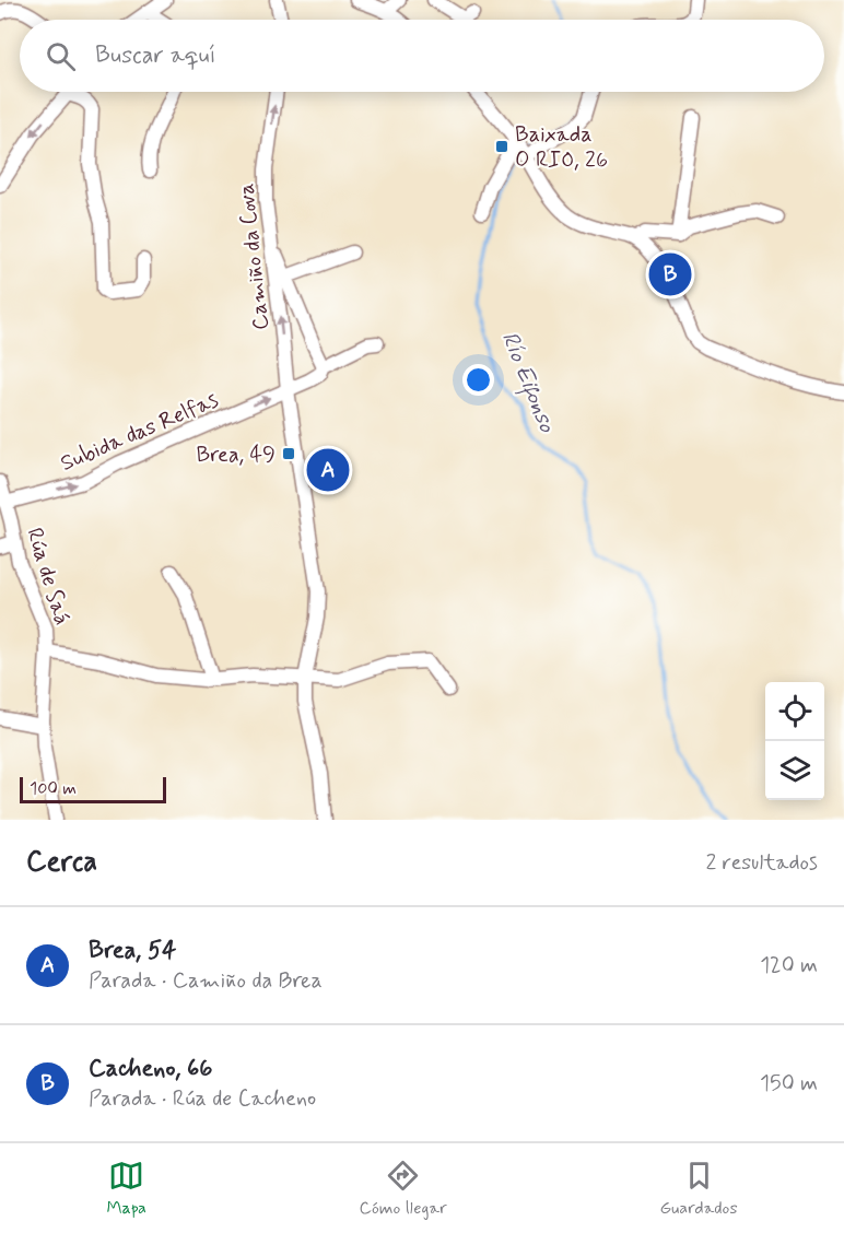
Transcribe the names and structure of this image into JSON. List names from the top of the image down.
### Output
{
  "streets": {
    "street": ["Camiño da Cova", "Subida das Relfas", "Rúa de Saá"]
  },
  "crossings": [
    ["Camiño da Cova", "Subida das Relfas"],
    ["Subida das Relfas", "Rúa de Saá"]
  ],
  "one_way": ["Subida das Relfas"],
  "water": ["Río Eifonso"],
  "places": {
    "transit": ["Baixada O RIO, 26", "Brea, 49"]
  },
  "scale_bar": "100 m",
  "page": {
    "search": "Buscar aquí",
    "pins": ["B", "A"],
    "scale": "100 m",
    "heading": ["Cerca", "2 resultados"],
    "list": [
      {
        "mark": "A",
        "name": "Brea, 54",
        "note": "Parada · Camiño da Brea",
        "value": "120 m"
      },
      {
        "mark": "B",
        "name": "Cacheno, 66",
        "note": "Parada · Rúa de Cacheno",
        "value": "150 m"
      }
    ],
    "nav": ["Mapa", "Cómo llegar", "Guardados"]
  }
}
